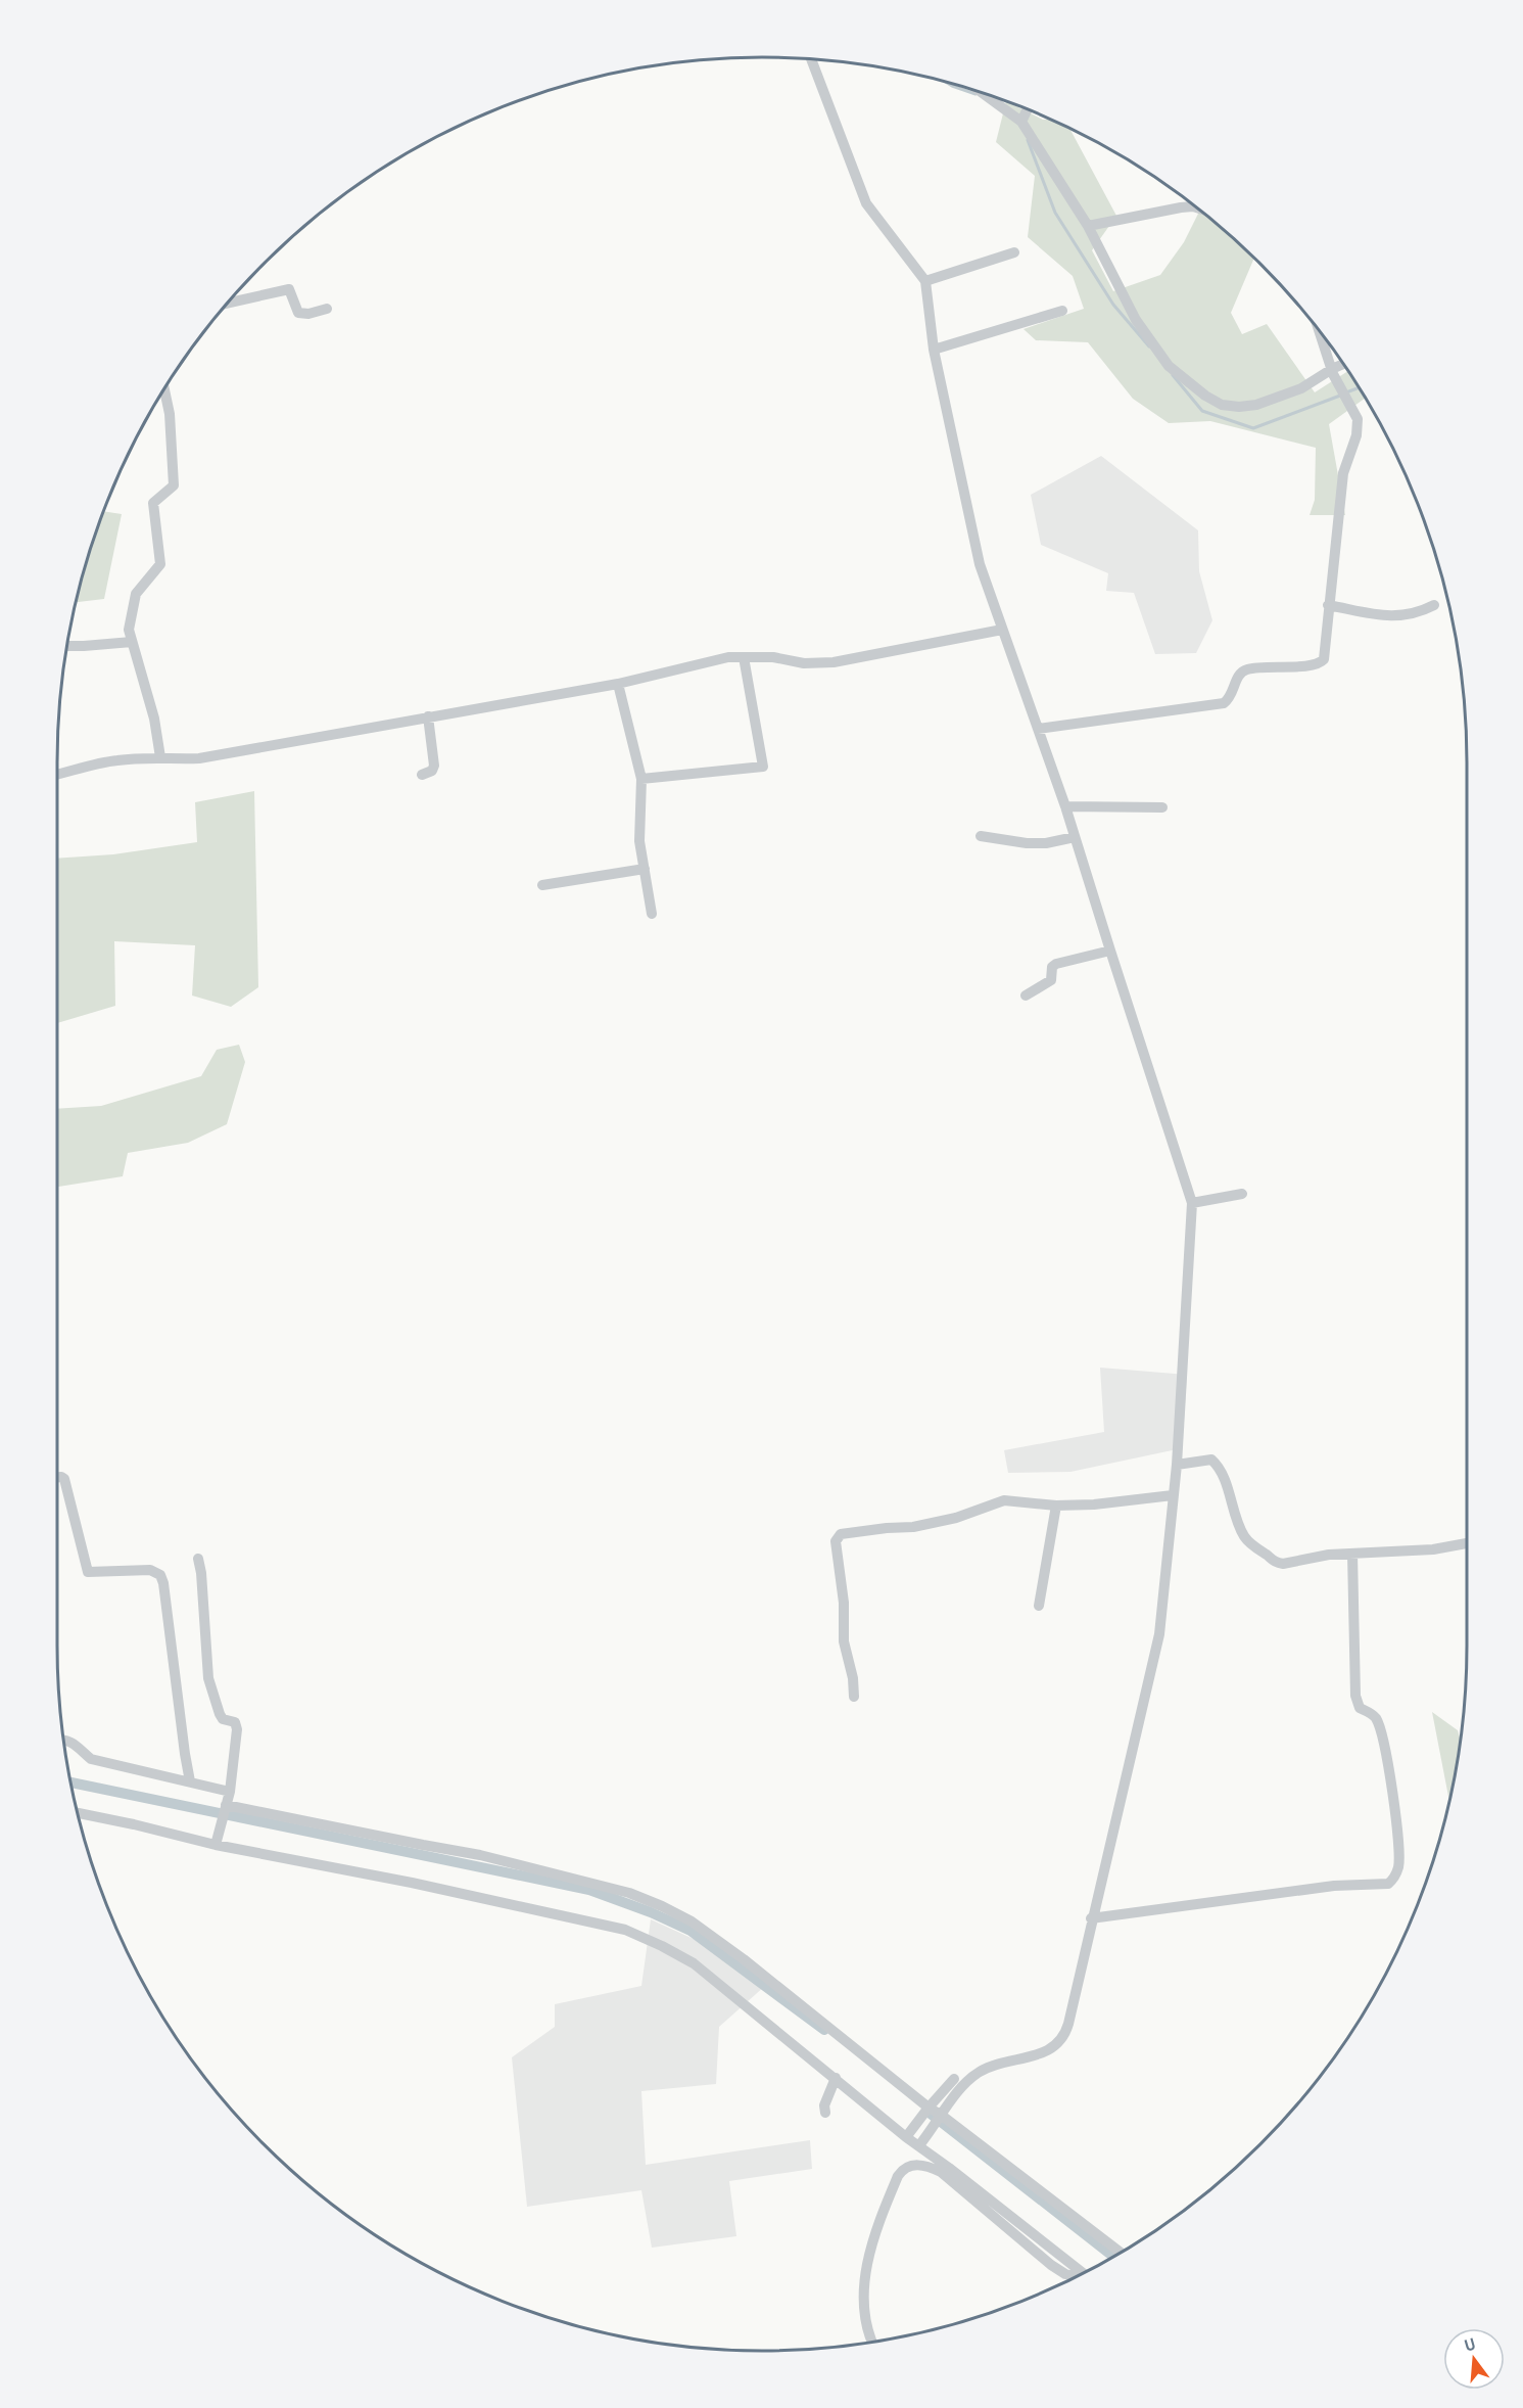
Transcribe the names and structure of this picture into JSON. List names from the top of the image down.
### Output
{
  "north": "top"
}
